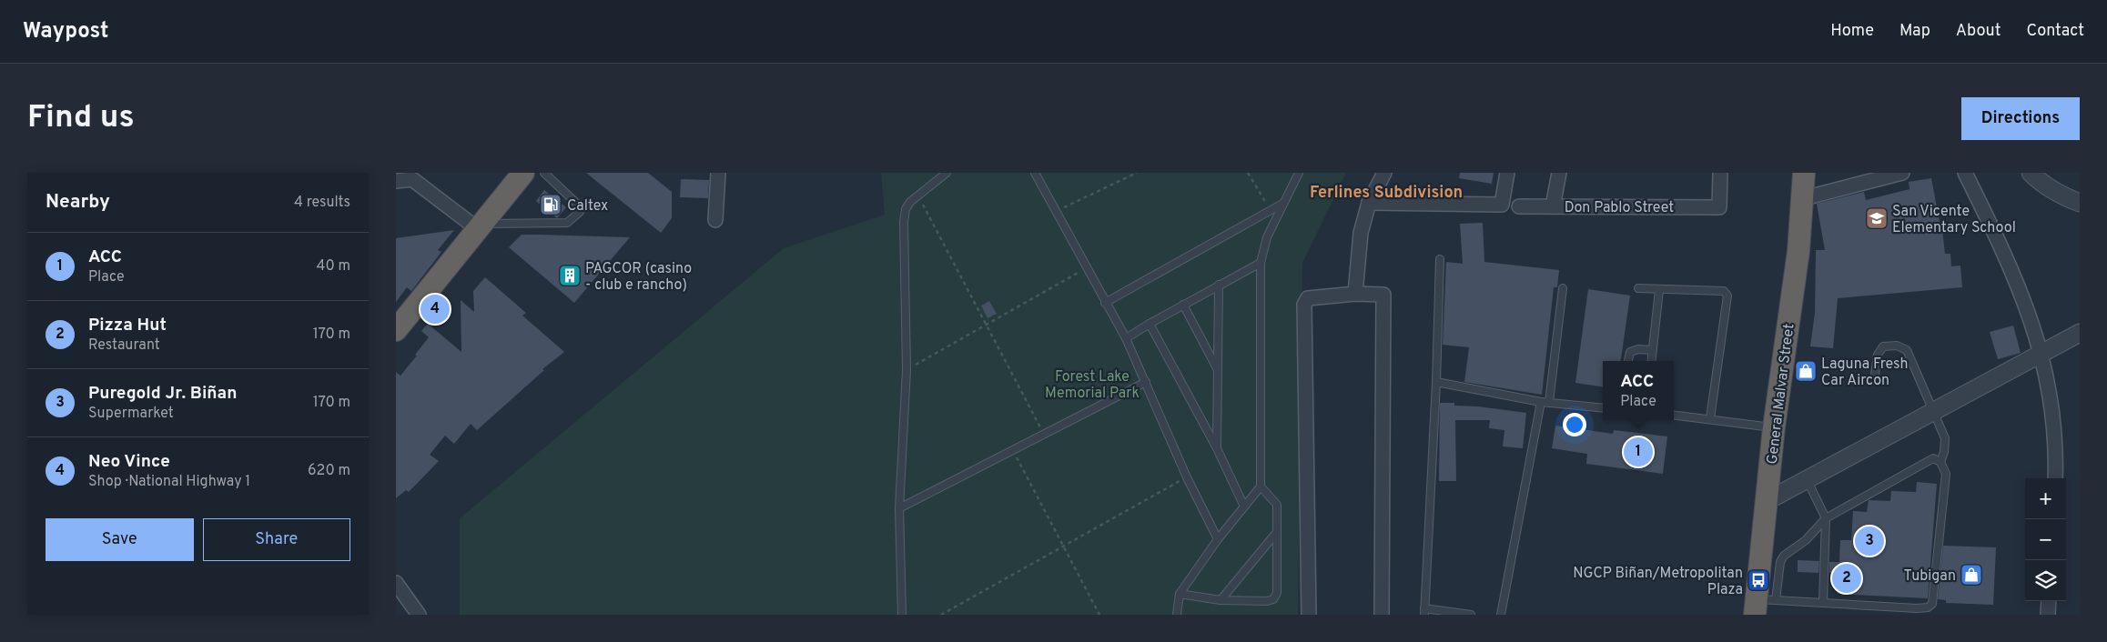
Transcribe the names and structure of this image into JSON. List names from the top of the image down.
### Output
{
  "streets": {
    "highway": ["General Malvar Street"],
    "street": ["Don Pablo Street"]
  },
  "districts": ["Ferlines Subdivision"],
  "parks": ["Forest Lake Memorial Park"],
  "places": {
    "fuel station": ["Caltex"],
    "school or university": ["San Vicente Elementary School"],
    "building": ["PAGCOR (casino - club e rancho)"],
    "shop": ["Laguna Fresh Car Aircon", "Tubigan"],
    "bus stop": ["NGCP Biñan/Metropolitan Plaza"]
  },
  "page": {
    "header": "Waypost",
    "nav": [
      "Home",
      "Map",
      "About",
      "Contact"
    ],
    "buttons": [
      "Directions",
      ["Save", "Share"]
    ],
    "title": "Find us",
    "heading": ["Nearby", "4 results"],
    "list": [
      {
        "mark": "1",
        "name": "ACC",
        "note": "Place",
        "value": "40 m"
      },
      {
        "mark": "2",
        "name": "Pizza Hut",
        "note": "Restaurant",
        "value": "170 m"
      },
      {
        "mark": "3",
        "name": "Puregold Jr. Biñan",
        "note": "Supermarket",
        "value": "170 m"
      },
      {
        "mark": "4",
        "name": "Neo Vince",
        "note": "Shop · National Highway 1",
        "value": "620 m"
      }
    ],
    "pins": [
      "4",
      "1",
      "3",
      "2"
    ],
    "popup": ["ACC", "Place"],
    "map_buttons": ["+", "−"]
  }
}
